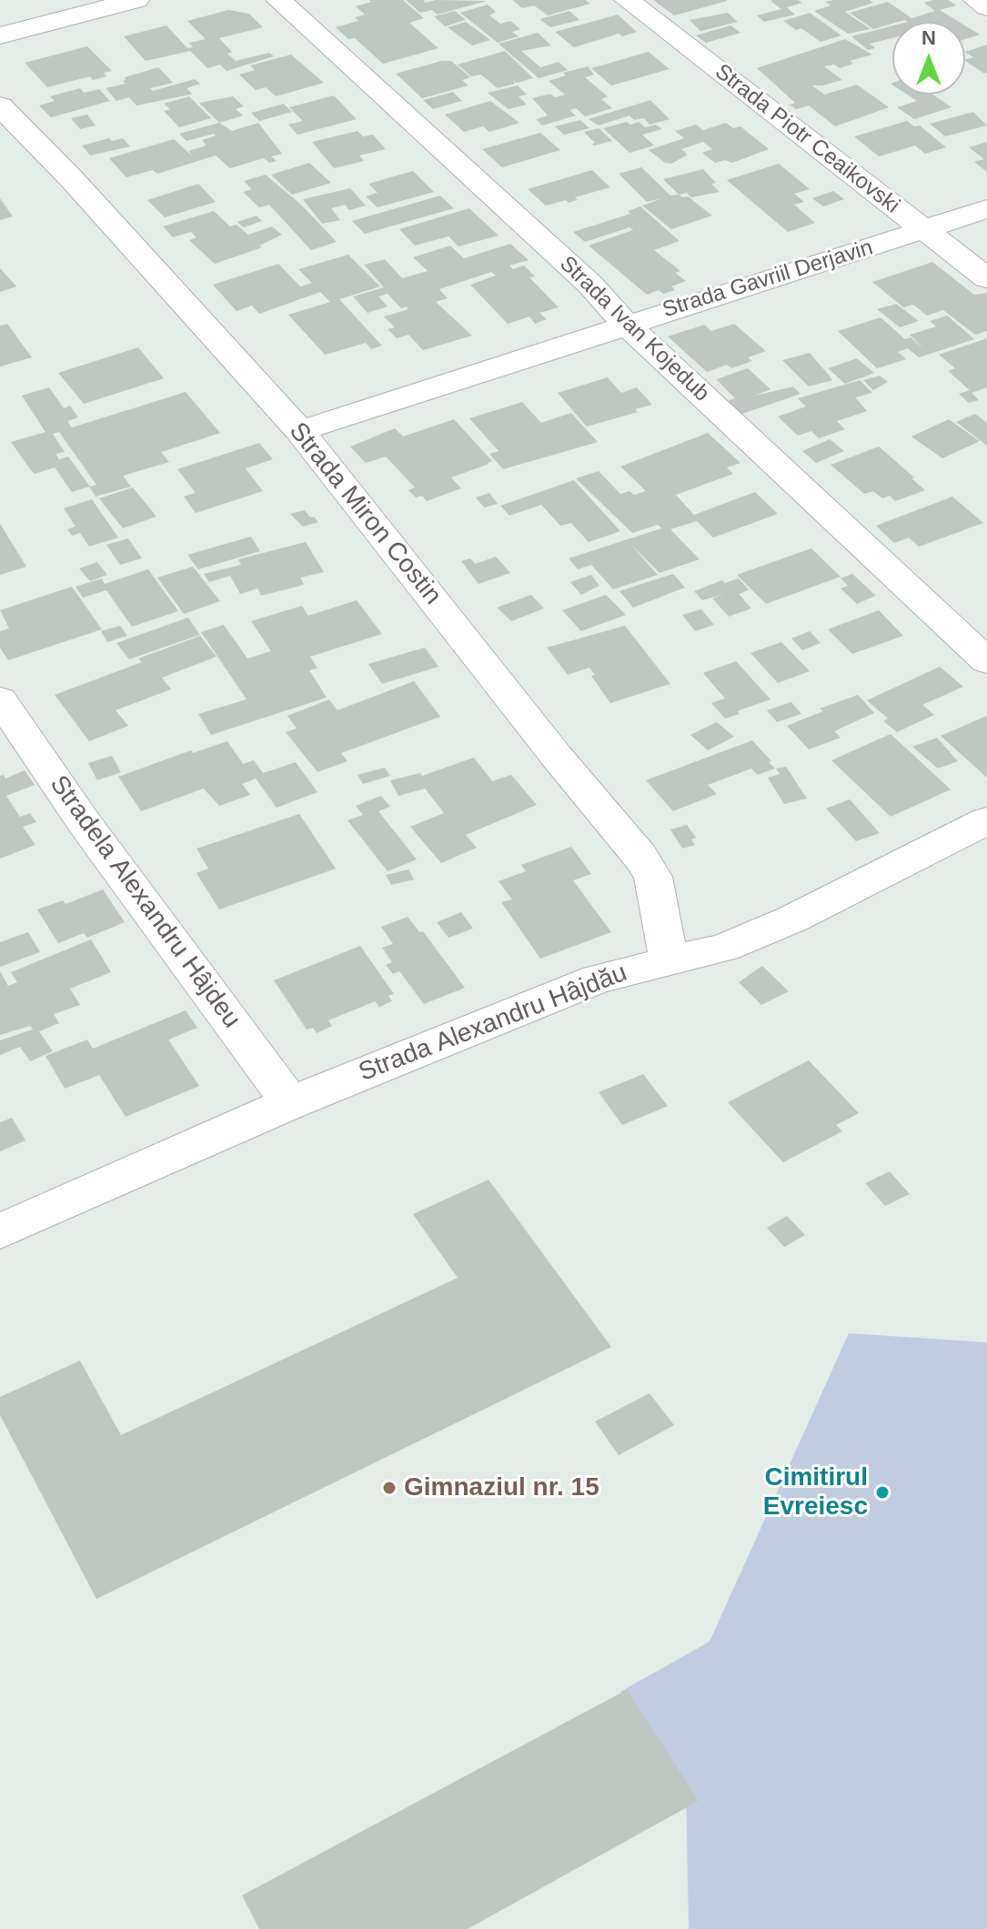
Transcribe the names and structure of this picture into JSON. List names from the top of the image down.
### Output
{
  "streets": {
    "street": [
      "Strada Piotr Ceaikovski",
      "Strada Gavriil Derjavin",
      "Strada Ivan Kojedub",
      "Strada Miron Costin",
      "Stradela Alexandru Hâjdeu",
      "Strada Alexandru Hâjdău"
    ]
  },
  "crossings": [
    ["Strada Piotr Ceaikovski", "Strada Gavriil Derjavin"],
    ["Strada Gavriil Derjavin", "Strada Ivan Kojedub"],
    ["Strada Gavriil Derjavin", "Strada Miron Costin"],
    ["Strada Miron Costin", "Strada Alexandru Hâjdău"],
    ["Stradela Alexandru Hâjdeu", "Strada Alexandru Hâjdău"]
  ],
  "places": ["Gimnaziul nr. 15", "Cimitirul Evreiesc"],
  "north": "top"
}
